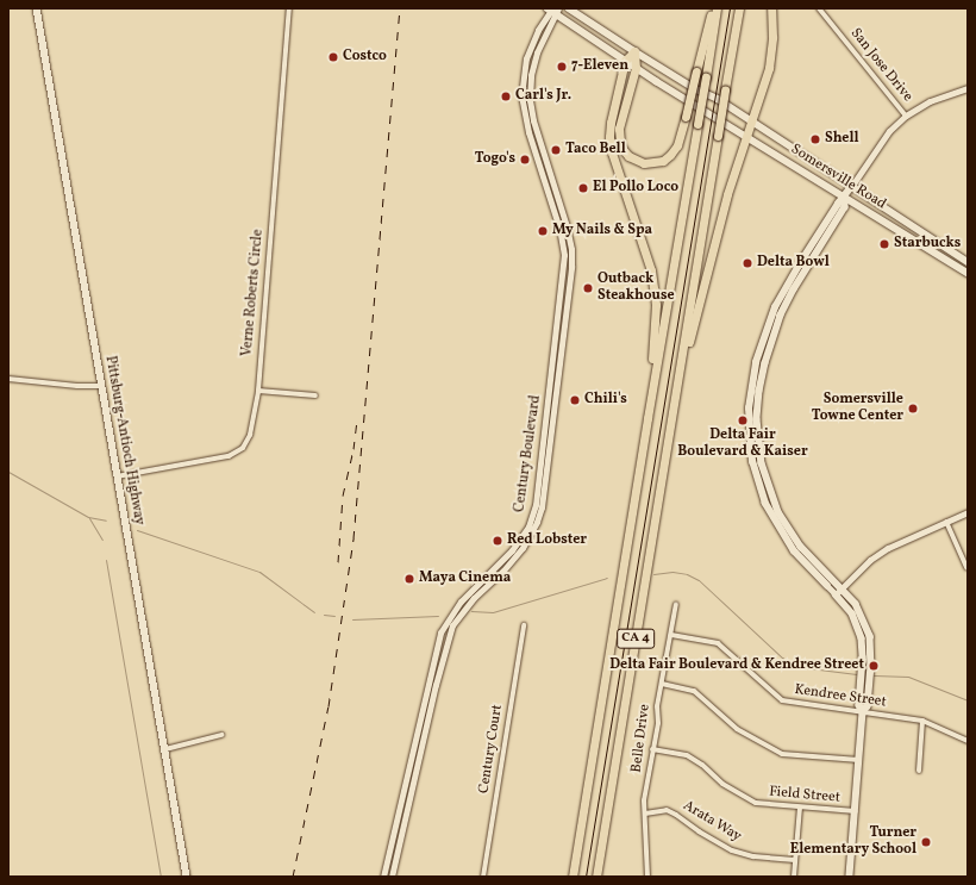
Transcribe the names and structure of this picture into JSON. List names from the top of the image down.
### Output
{
  "streets": {
    "highway": ["CA 4"],
    "main road": ["Somersville Road", "Pittsburg-Antioch Highway"],
    "street": [
      "San Jose Drive",
      "Verne Roberts Circle",
      "Century Boulevard",
      "Kendree Street",
      "Belle Drive",
      "Century Court",
      "Field Street",
      "Arata Way"
    ]
  },
  "crossings": [
    ["Somersville Road", "Century Boulevard"],
    ["Verne Roberts Circle", "Pittsburg-Antioch Highway"],
    ["Kendree Street", "Belle Drive"],
    ["Belle Drive", "Field Street"],
    ["Belle Drive", "Arata Way"]
  ],
  "places": [
    "Costco",
    "7-Eleven",
    "Carl's Jr.",
    "Shell",
    "Taco Bell",
    "Togo's",
    "El Pollo Loco",
    "My Nails & Spa",
    "Starbucks",
    "Delta Bowl",
    "Outback Steakhouse",
    "Chili's",
    "Somersville Towne Center",
    "Delta Fair Boulevard & Kaiser",
    "Red Lobster",
    "Maya Cinema",
    "Delta Fair Boulevard & Kendree Street",
    "Turner Elementary School"
  ]
}
